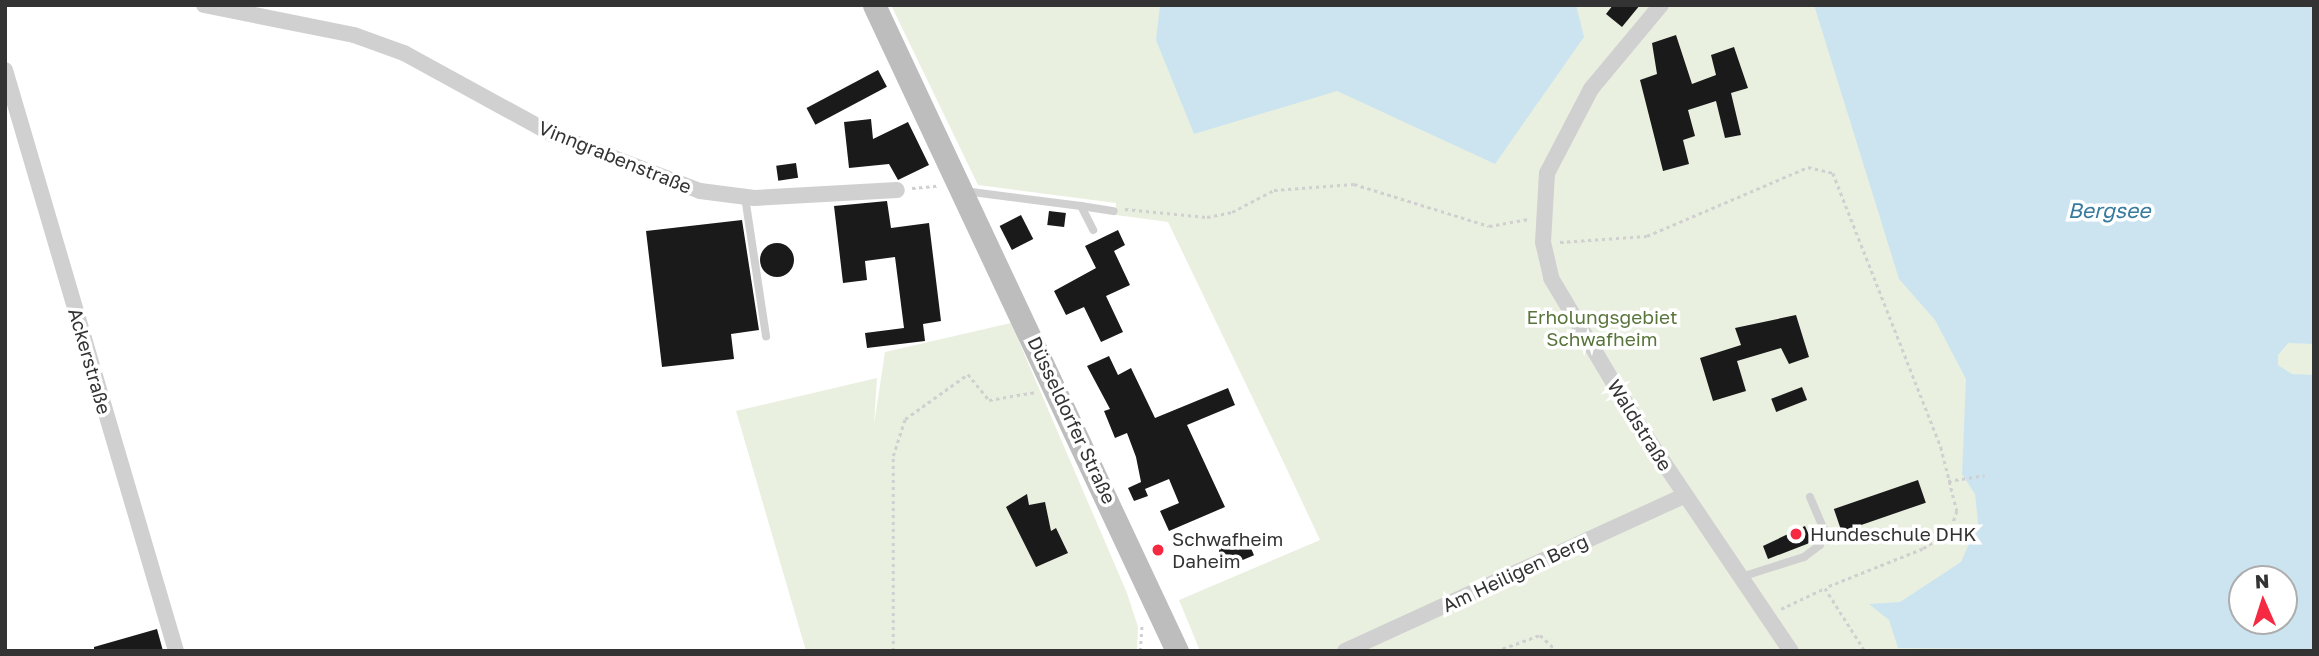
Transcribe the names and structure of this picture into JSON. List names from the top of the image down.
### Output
{
  "streets": {
    "main road": ["Düsseldorfer Straße"],
    "street": [
      "Vinngrabenstraße",
      "Ackerstraße",
      "Waldstraße",
      "Am Heiligen Berg"
    ]
  },
  "crossings": [
    ["Waldstraße", "Am Heiligen Berg"]
  ],
  "water": ["Bergsee"],
  "parks": ["Erholungsgebiet Schwafheim"],
  "places": ["Hundeschule DHK", "Schwafheim Daheim"],
  "north": "top"
}
